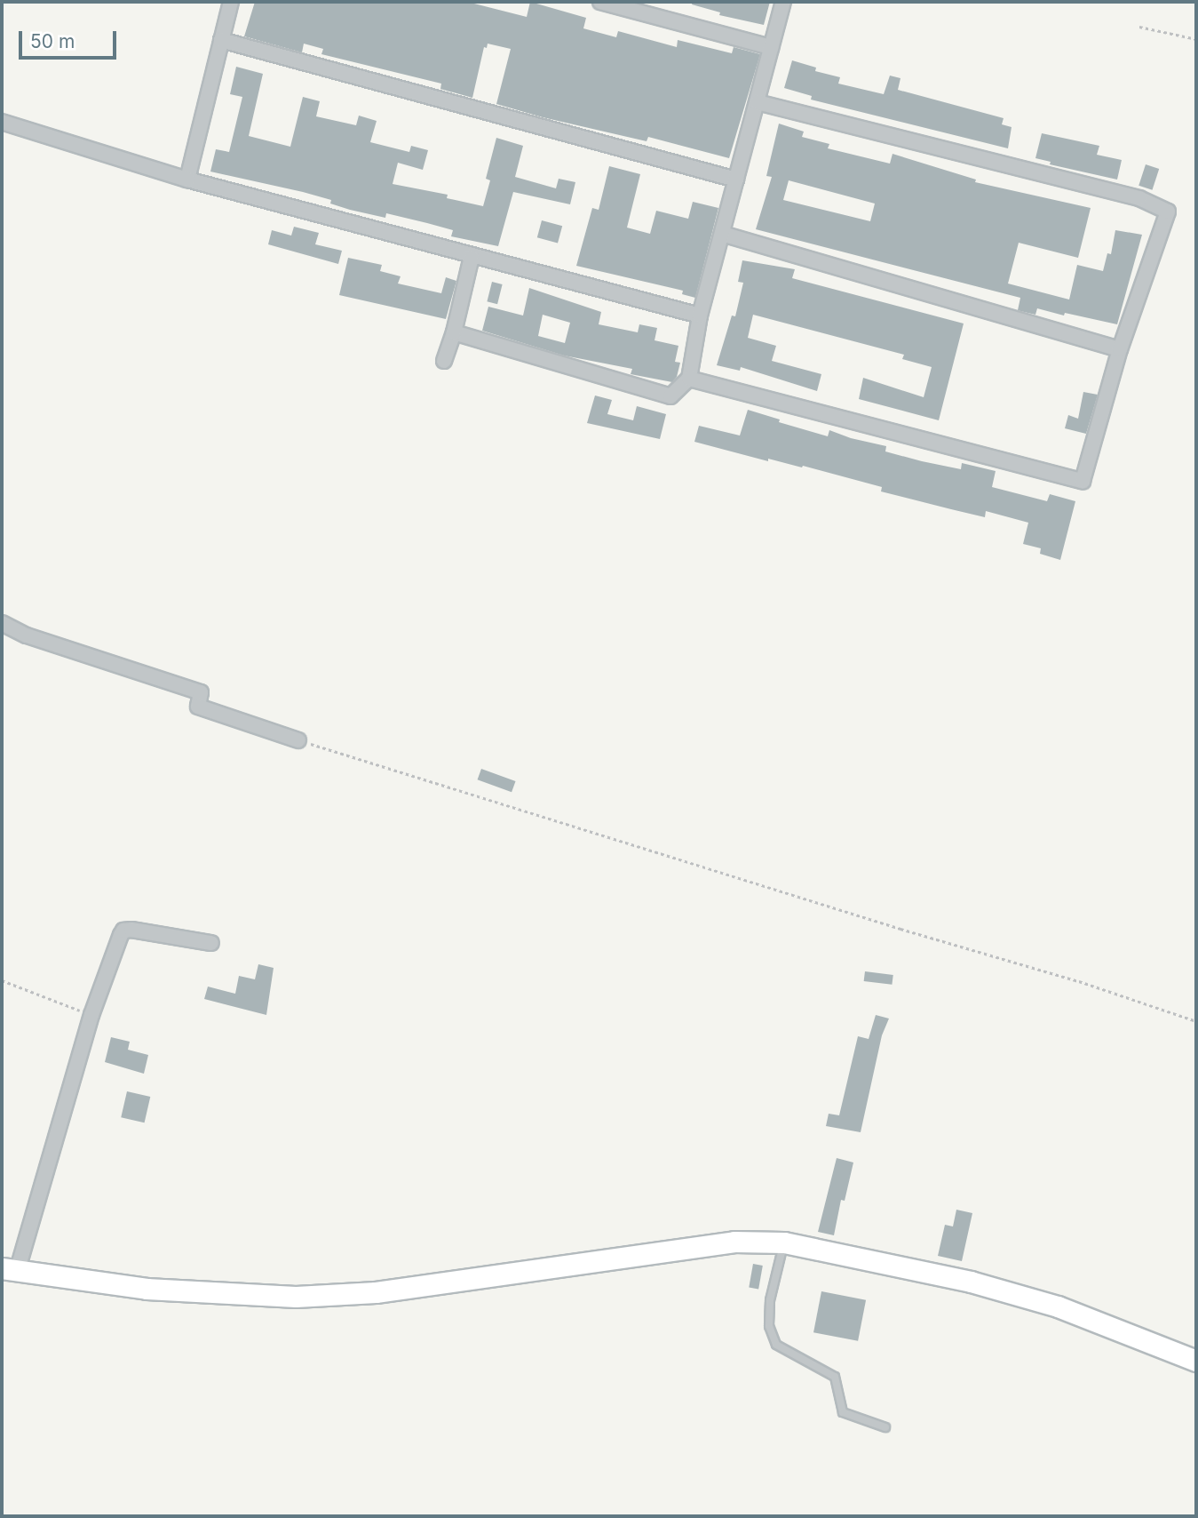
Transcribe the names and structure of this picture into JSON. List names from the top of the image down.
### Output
{
  "scale_bar": "50 m"
}
